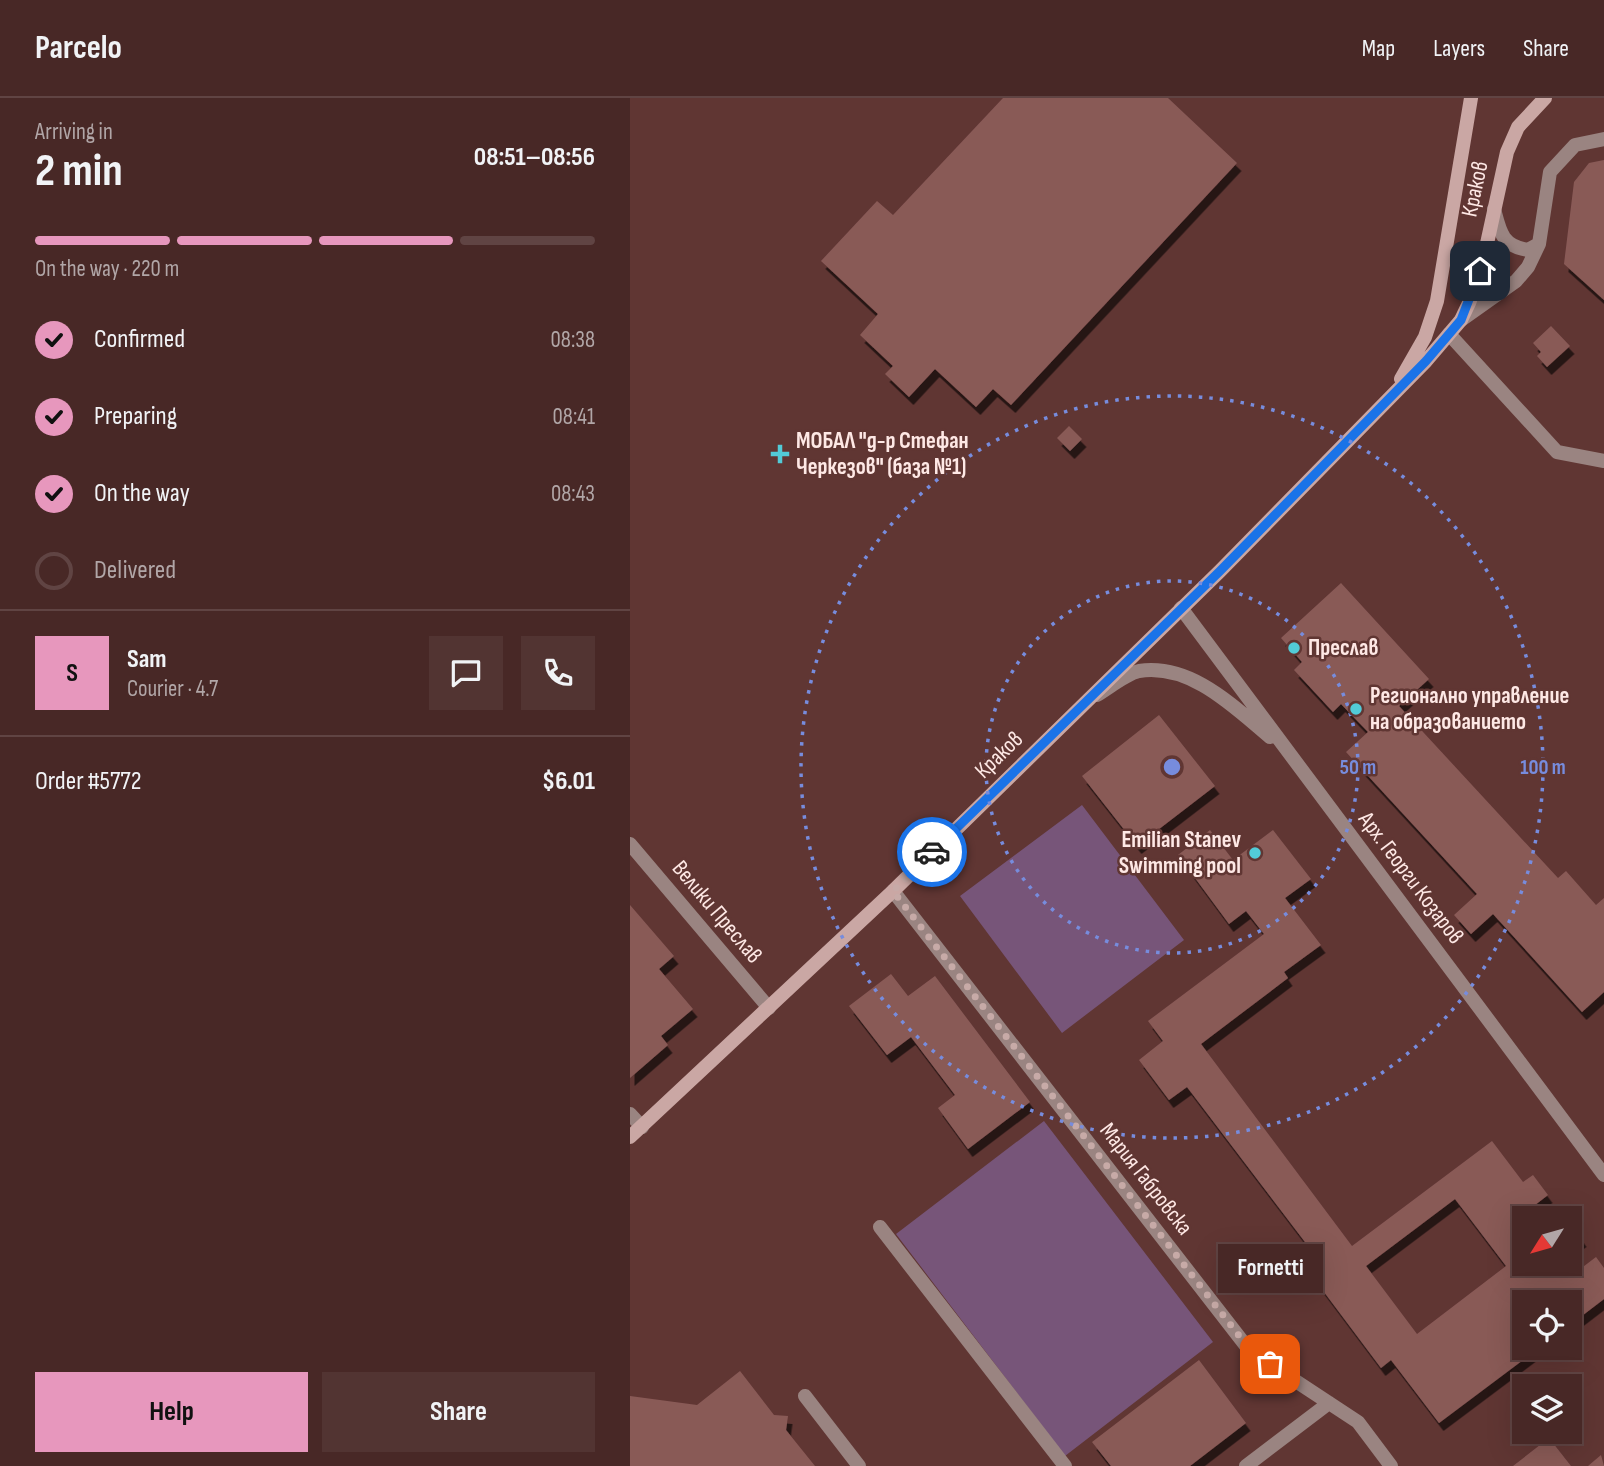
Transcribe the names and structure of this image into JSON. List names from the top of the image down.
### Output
{
  "streets": {
    "main road": ["Краков"],
    "street": ["Арх. Георги Козаров", "Велики Преслав", "Мария Габровска"]
  },
  "crossings": [
    ["Краков", "Арх. Георги Козаров"],
    ["Краков", "Велики Преслав"],
    ["Краков", "Мария Габровска"]
  ],
  "places": {
    "health": ["МОБАЛ \"д-р Стефан Черкезов\" (база №1)"],
    "other": [
      "Преслав",
      "Регионално управление на образованието",
      "Emilian Stanev Swimming pool",
      "Fornetti"
    ]
  },
  "north": "bottom left",
  "page": {
    "header": "Parcelo",
    "nav": ["Map", "Layers", "Share"],
    "heading": ["2 min", "Arriving in", "08:51–08:56"],
    "panel": [
      "Sam",
      "Courier · 4.7",
      "Order #5772",
      "$6.01"
    ],
    "bar": "On the way · 220 m",
    "list": [
      ["Confirmed", "08:38"],
      ["Preparing", "08:41"],
      ["On the way", "08:43"],
      "Delivered"
    ],
    "round": "S",
    "bubble": "Fornetti",
    "buttons": ["Help", "Share"]
  },
  "rings": ["50 m", "100 m"]
}
